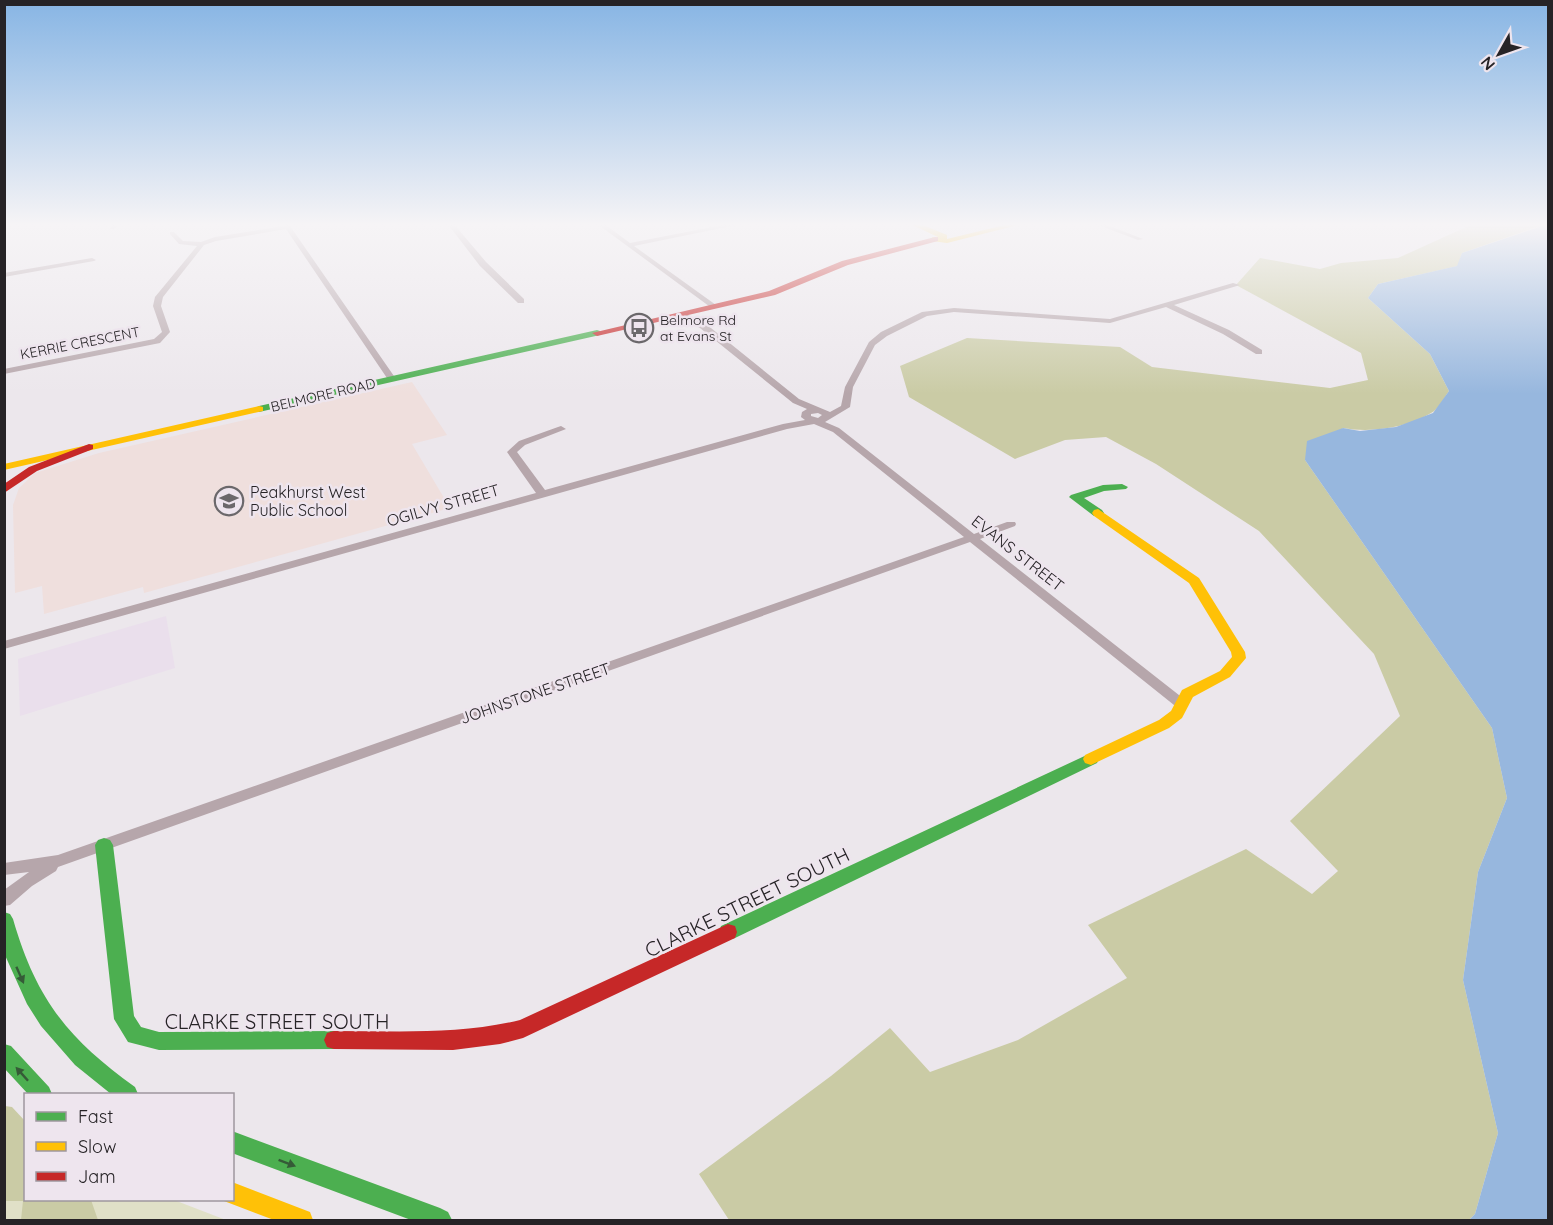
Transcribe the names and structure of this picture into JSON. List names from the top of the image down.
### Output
{
  "streets": {
    "street": [
      "KERRIE CRESCENT",
      "BELMORE ROAD",
      "OGILVY STREET",
      "EVANS STREET",
      "JOHNSTONE STREET",
      "CLARKE STREET SOUTH"
    ]
  },
  "crossings": [
    ["OGILVY STREET", "EVANS STREET"],
    ["EVANS STREET", "JOHNSTONE STREET"],
    ["EVANS STREET", "CLARKE STREET SOUTH"],
    ["JOHNSTONE STREET", "CLARKE STREET SOUTH"]
  ],
  "places": {
    "bus stop": ["Belmore Rd at Evans St"],
    "school or university": ["Peakhurst West Public School"]
  },
  "legend": ["Fast", "Slow", "Jam"],
  "north": "bottom left"
}
